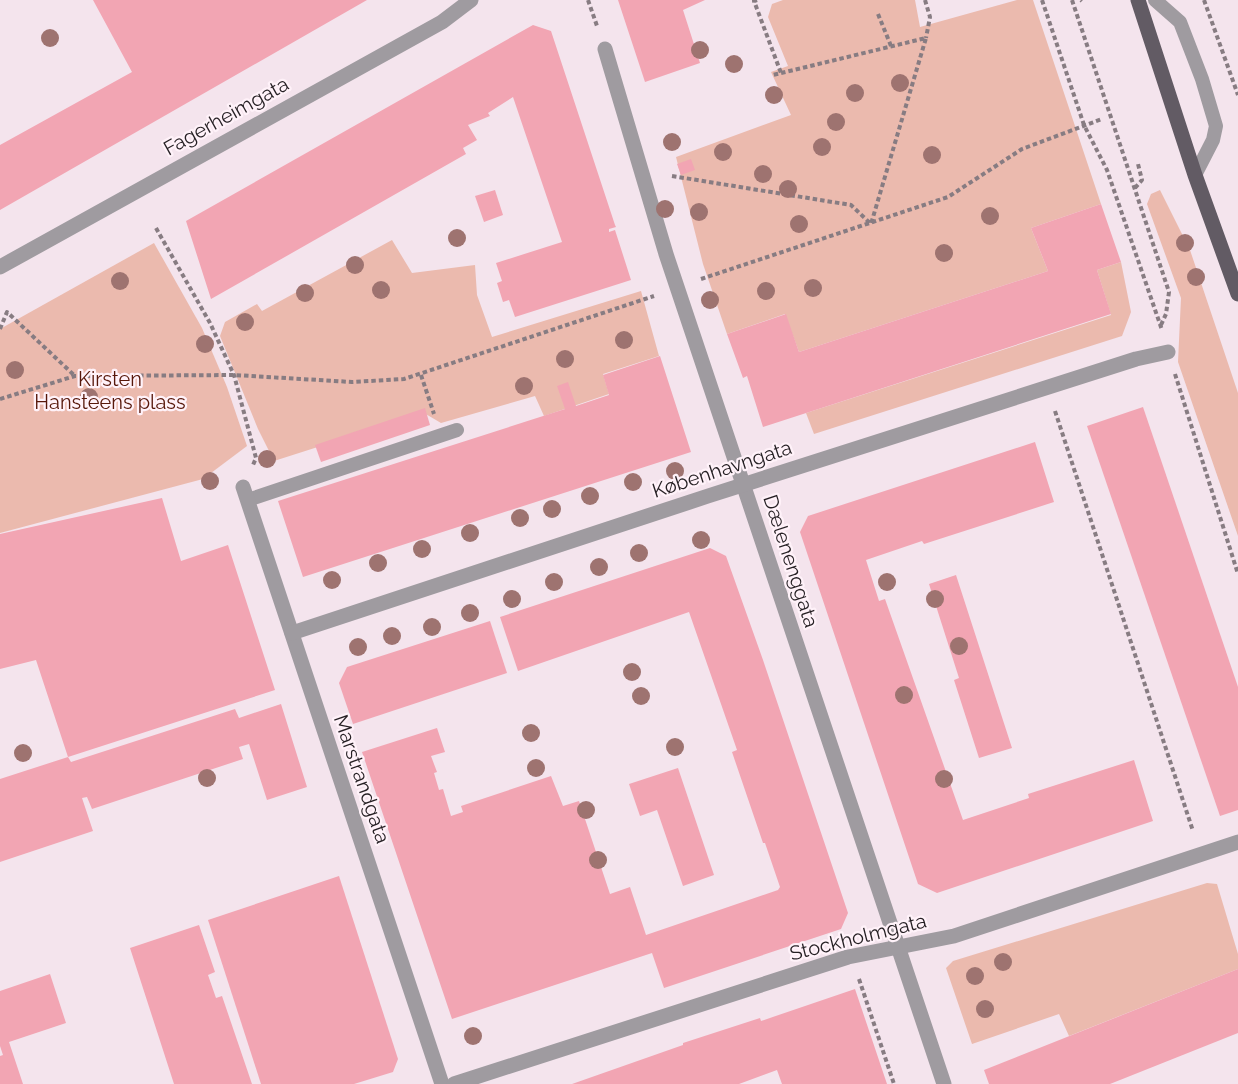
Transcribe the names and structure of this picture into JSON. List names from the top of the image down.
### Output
{
  "streets": {
    "street": [
      "Fagerheimgata",
      "Københavngata",
      "Dælenenggata",
      "Marstrandgata",
      "Stockholmgata"
    ]
  },
  "crossings": [
    ["Københavngata", "Dælenenggata"],
    ["Københavngata", "Marstrandgata"],
    ["Dælenenggata", "Stockholmgata"]
  ],
  "parks": ["Kirsten Hansteens plass"]
}
